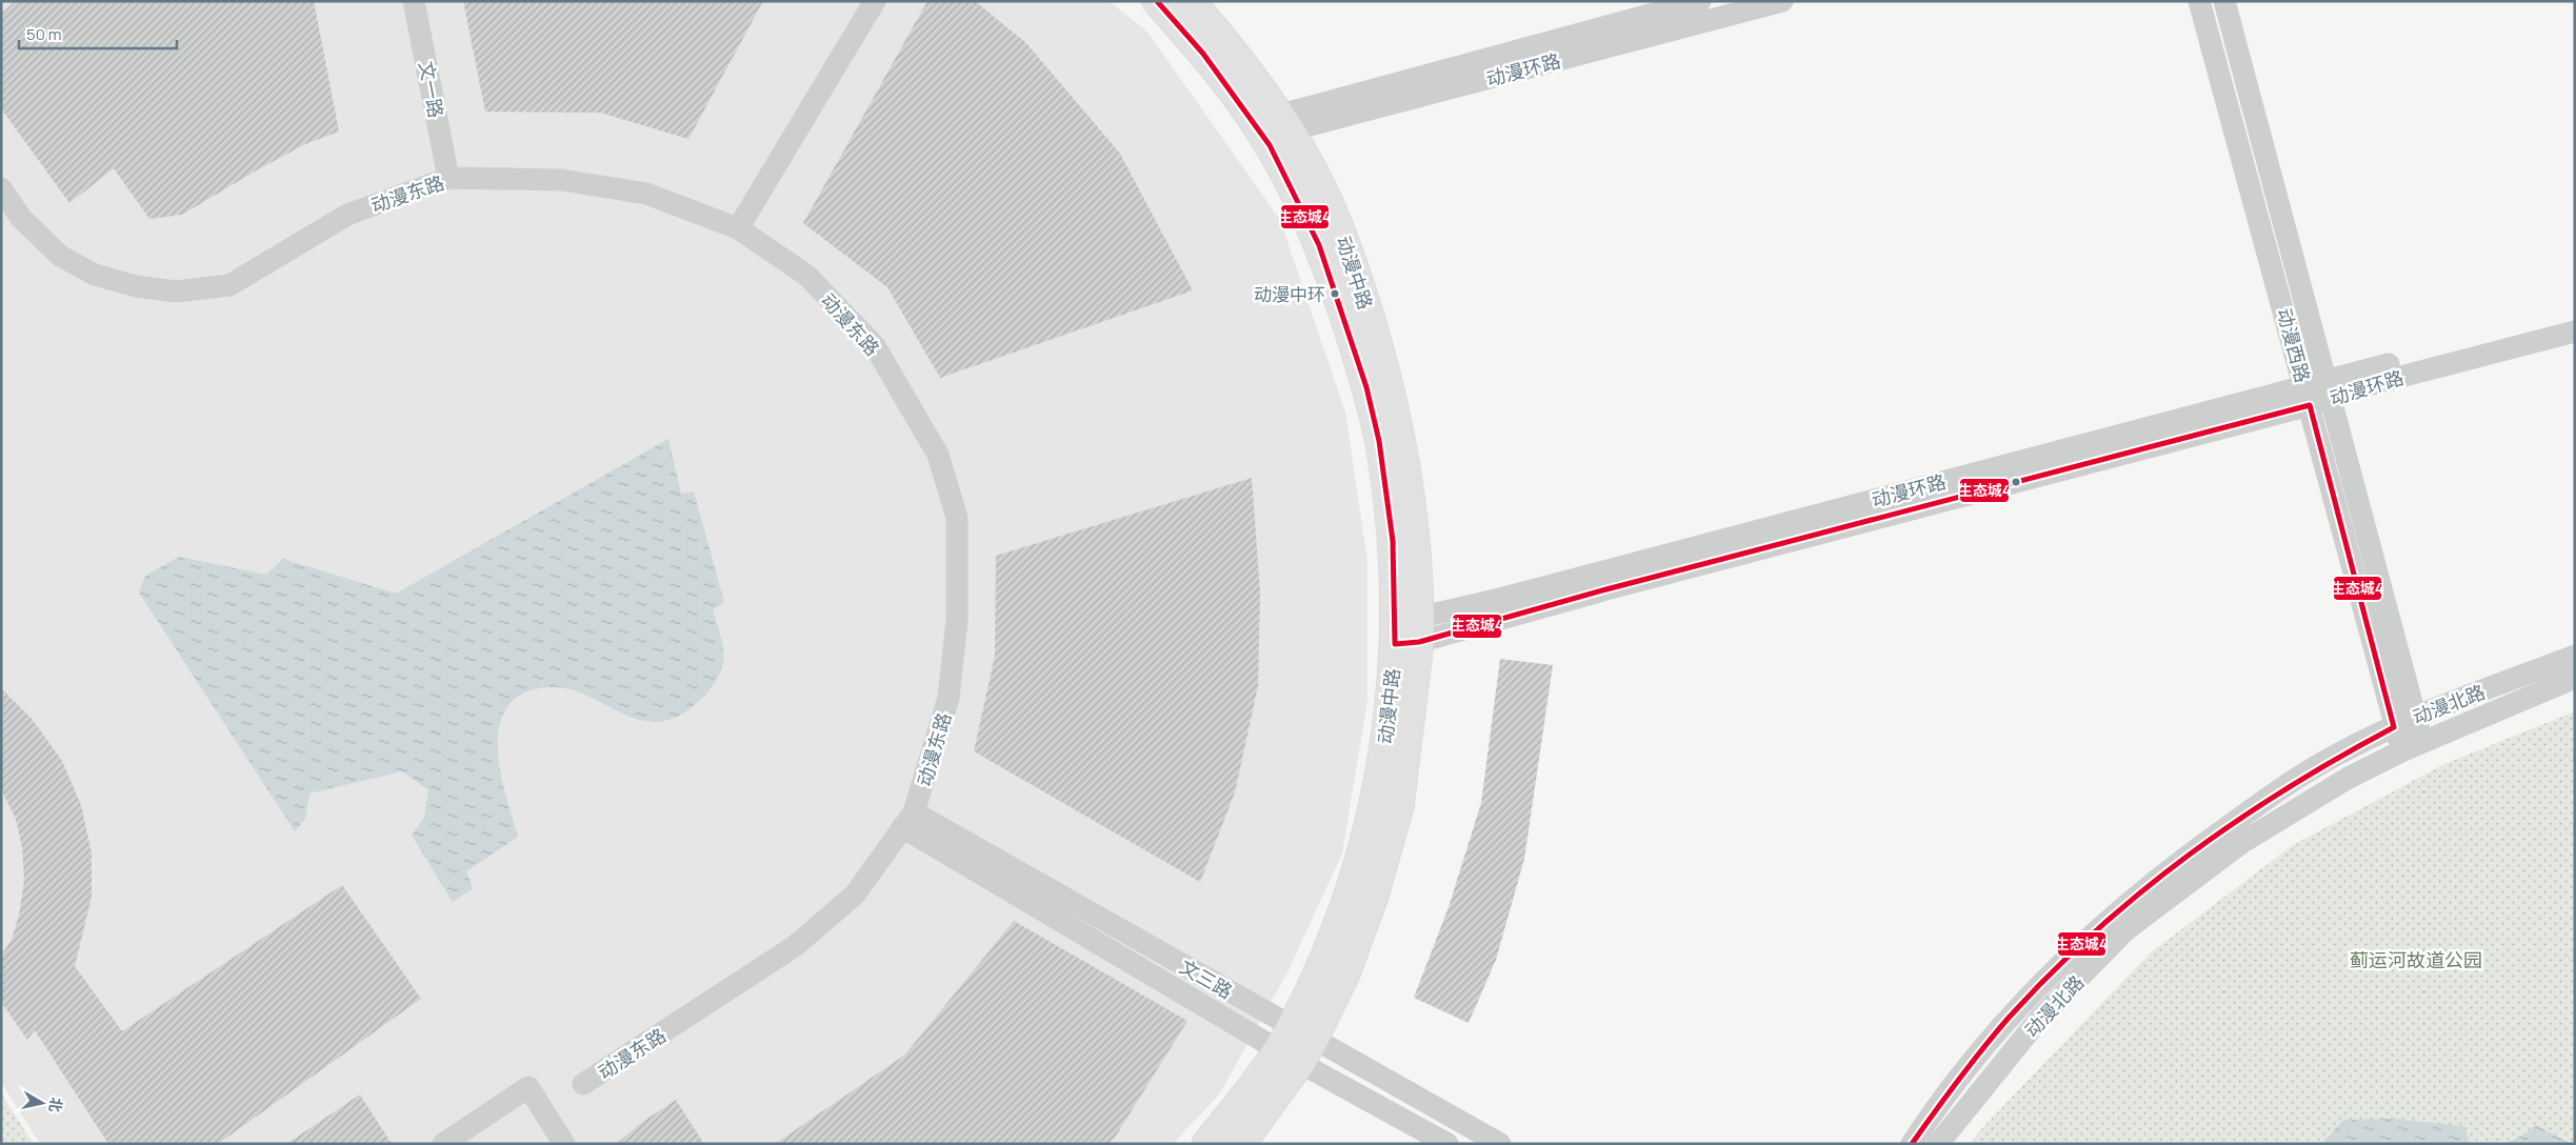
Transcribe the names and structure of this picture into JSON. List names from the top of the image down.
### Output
{
  "streets": {
    "street": [
      "动漫环路",
      "文一路",
      "动漫东路",
      "动漫中路",
      "动漫西路",
      "动漫北路",
      "文三路"
    ]
  },
  "crossings": [
    ["动漫环路", "动漫中路"],
    ["动漫环路", "动漫西路"],
    ["文一路", "动漫东路"],
    ["动漫东路", "文三路"],
    ["动漫中路", "文三路"],
    ["动漫西路", "动漫北路"]
  ],
  "parks": ["蓟运河故道公园"],
  "places": ["动漫中环"],
  "lines": ["transit line 生态城4"],
  "scale_bar": "50 m",
  "north": "right"
}
